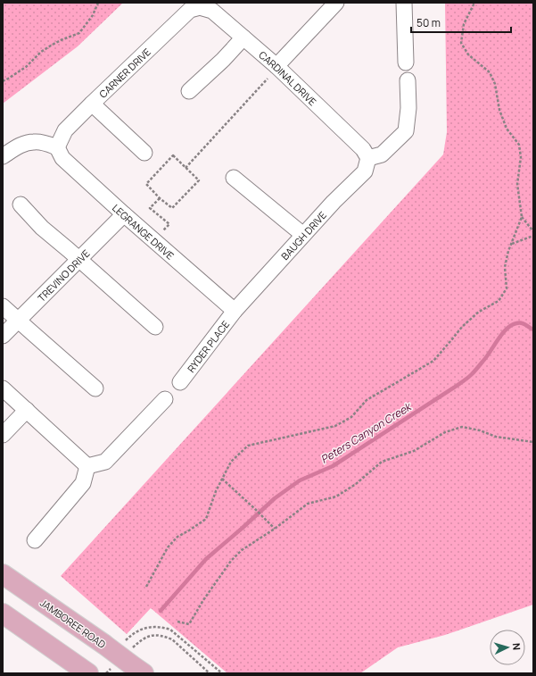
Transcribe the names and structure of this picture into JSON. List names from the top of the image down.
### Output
{
  "streets": {
    "main road": ["JAMBOREE ROAD"],
    "street": [
      "CARNER DRIVE",
      "CARDINAL DRIVE",
      "LEGRANGE DRIVE",
      "BAUGH DRIVE",
      "TREVINO DRIVE",
      "RYDER PLACE"
    ]
  },
  "crossings": [
    ["CARNER DRIVE", "CARDINAL DRIVE"],
    ["CARNER DRIVE", "LEGRANGE DRIVE"],
    ["CARDINAL DRIVE", "BAUGH DRIVE"],
    ["LEGRANGE DRIVE", "BAUGH DRIVE"],
    ["LEGRANGE DRIVE", "TREVINO DRIVE"],
    ["LEGRANGE DRIVE", "RYDER PLACE"],
    ["BAUGH DRIVE", "RYDER PLACE"]
  ],
  "water": ["Peters Canyon Creek"],
  "scale_bar": "50 m",
  "north": "right"
}
